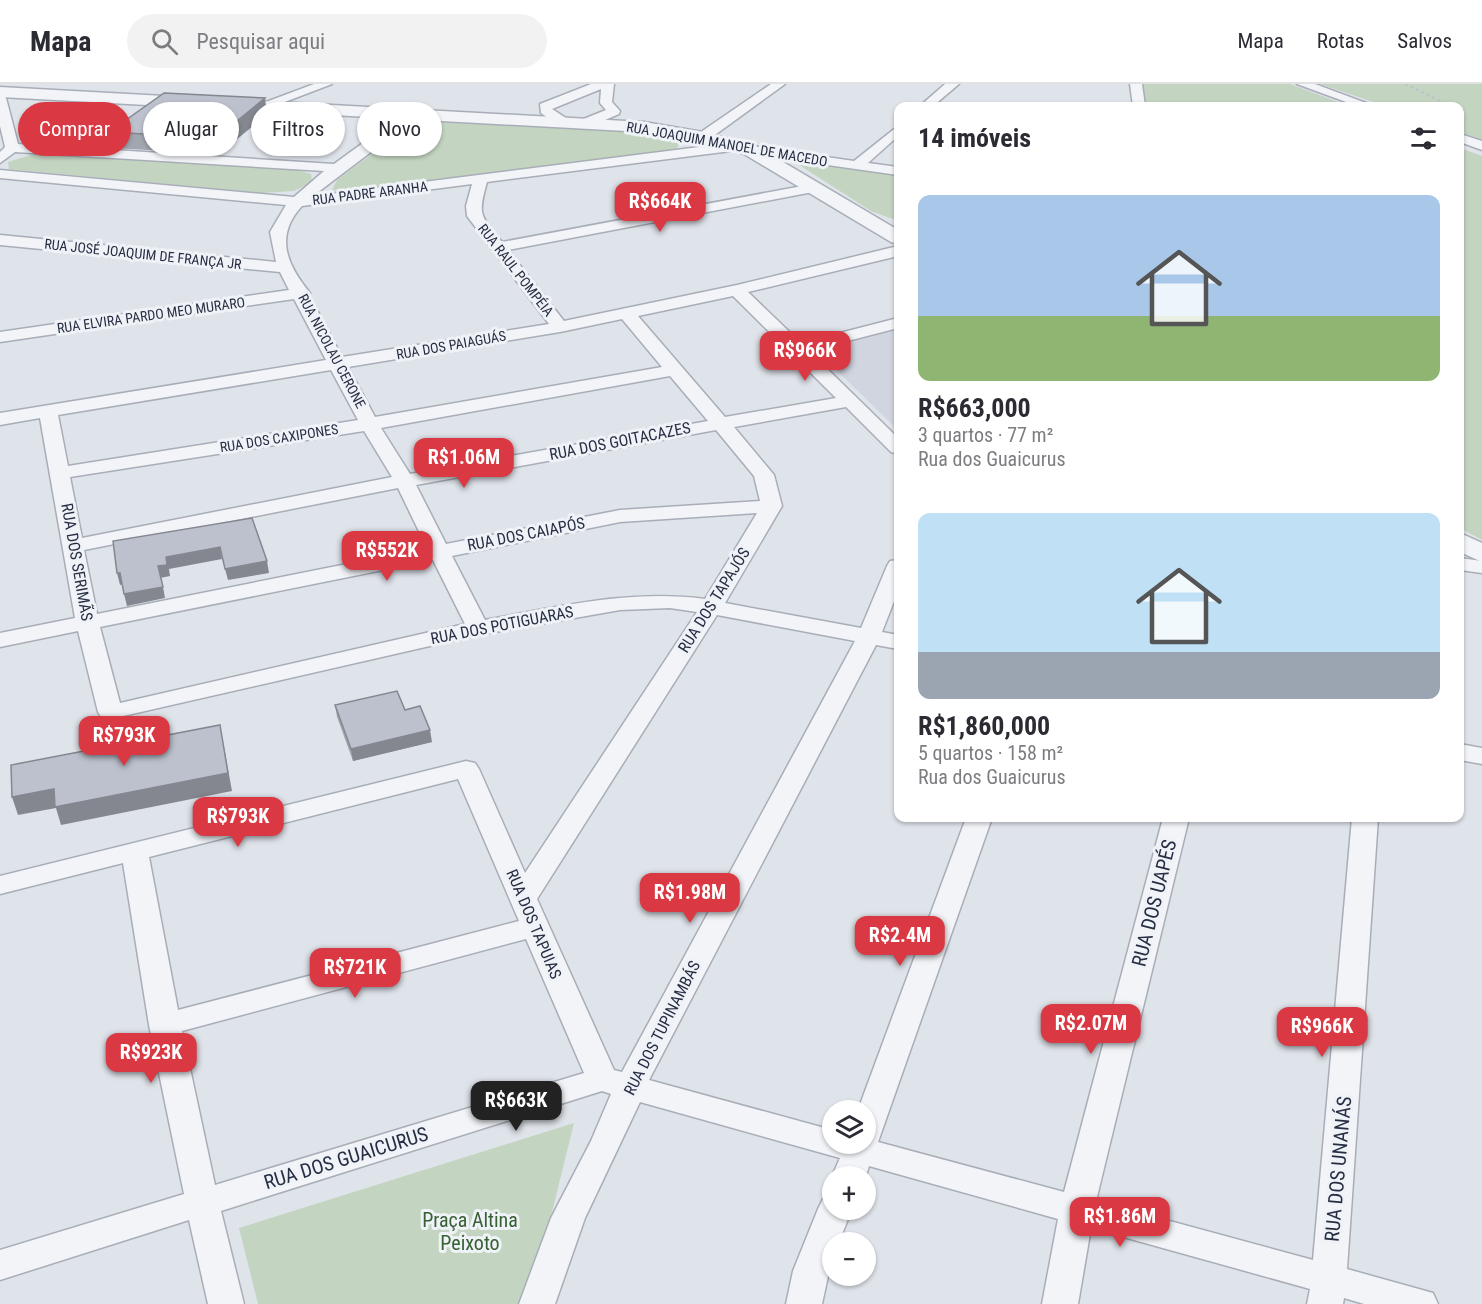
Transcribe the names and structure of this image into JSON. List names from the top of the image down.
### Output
{
  "streets": {
    "street": [
      "RUA JOAQUIM MANOEL DE MACEDO",
      "RUA PADRE ARANHA",
      "RUA JOSÉ JOAQUIM DE FRANÇA JR",
      "RUA RAUL POMPÉIA",
      "RUA ELVIRA PARDO MEO MURARO",
      "RUA DOS PAIAGUÁS",
      "RUA NICOLAU CERONE",
      "RUA DOS CAXIPONES",
      "RUA DOS GOITACAZES",
      "RUA DOS CAIAPÓS",
      "RUA DOS SERIMÃS",
      "RUA DOS TAPAJÓS",
      "RUA DOS POTIGUARAS",
      "RUA DOS UAPÉS",
      "RUA DOS TAPUIAS",
      "RUA DOS TUPINAMBÁS",
      "RUA DOS GUAICURUS",
      "RUA DOS UNANÁS"
    ]
  },
  "crossings": [
    ["RUA JOAQUIM MANOEL DE MACEDO", "RUA PADRE ARANHA"],
    ["RUA PADRE ARANHA", "RUA RAUL POMPÉIA"],
    ["RUA PADRE ARANHA", "RUA NICOLAU CERONE"],
    ["RUA JOSÉ JOAQUIM DE FRANÇA JR", "RUA NICOLAU CERONE"],
    ["RUA RAUL POMPÉIA", "RUA DOS PAIAGUÁS"],
    ["RUA ELVIRA PARDO MEO MURARO", "RUA NICOLAU CERONE"],
    ["RUA DOS PAIAGUÁS", "RUA NICOLAU CERONE"],
    ["RUA DOS PAIAGUÁS", "RUA DOS SERIMÃS"],
    ["RUA NICOLAU CERONE", "RUA DOS CAXIPONES"],
    ["RUA NICOLAU CERONE", "RUA DOS GOITACAZES"],
    ["RUA NICOLAU CERONE", "RUA DOS CAIAPÓS"],
    ["RUA NICOLAU CERONE", "RUA DOS POTIGUARAS"],
    ["RUA DOS CAXIPONES", "RUA DOS SERIMÃS"],
    ["RUA DOS GOITACAZES", "RUA DOS SERIMÃS"],
    ["RUA DOS CAIAPÓS", "RUA DOS SERIMÃS"],
    ["RUA DOS CAIAPÓS", "RUA DOS TAPAJÓS"],
    ["RUA DOS SERIMÃS", "RUA DOS POTIGUARAS"],
    ["RUA DOS TAPAJÓS", "RUA DOS POTIGUARAS"],
    ["RUA DOS TAPAJÓS", "RUA DOS TAPUIAS"],
    ["RUA DOS POTIGUARAS", "RUA DOS TUPINAMBÁS"],
    ["RUA DOS TAPUIAS", "RUA DOS TUPINAMBÁS"],
    ["RUA DOS TAPUIAS", "RUA DOS GUAICURUS"],
    ["RUA DOS TUPINAMBÁS", "RUA DOS GUAICURUS"]
  ],
  "parks": ["Praça Altina Peixoto"],
  "page": {
    "header": "Mapa",
    "search": "Pesquisar aqui",
    "nav": ["Mapa", "Rotas", "Salvos"],
    "chip": [
      "Comprar",
      "Alugar",
      "Filtros",
      "Novo"
    ],
    "heading": "14 imóveis",
    "list": [
      {
        "name": "R$663,000",
        "note": "3 quartos · 77 m² · Rua dos Guaicurus"
      },
      {
        "name": "R$1,860,000",
        "note": "5 quartos · 158 m² · Rua dos Guaicurus"
      }
    ],
    "price": [
      "R$664K",
      "R$966K",
      "R$1.06M",
      "R$552K",
      "R$793K",
      "R$793K",
      "R$1.98M",
      "R$2.4M",
      "R$721K",
      "R$2.07M",
      "R$966K",
      "R$923K",
      "R$663K",
      "R$1.86M"
    ],
    "map_buttons": ["+", "−"]
  }
}
